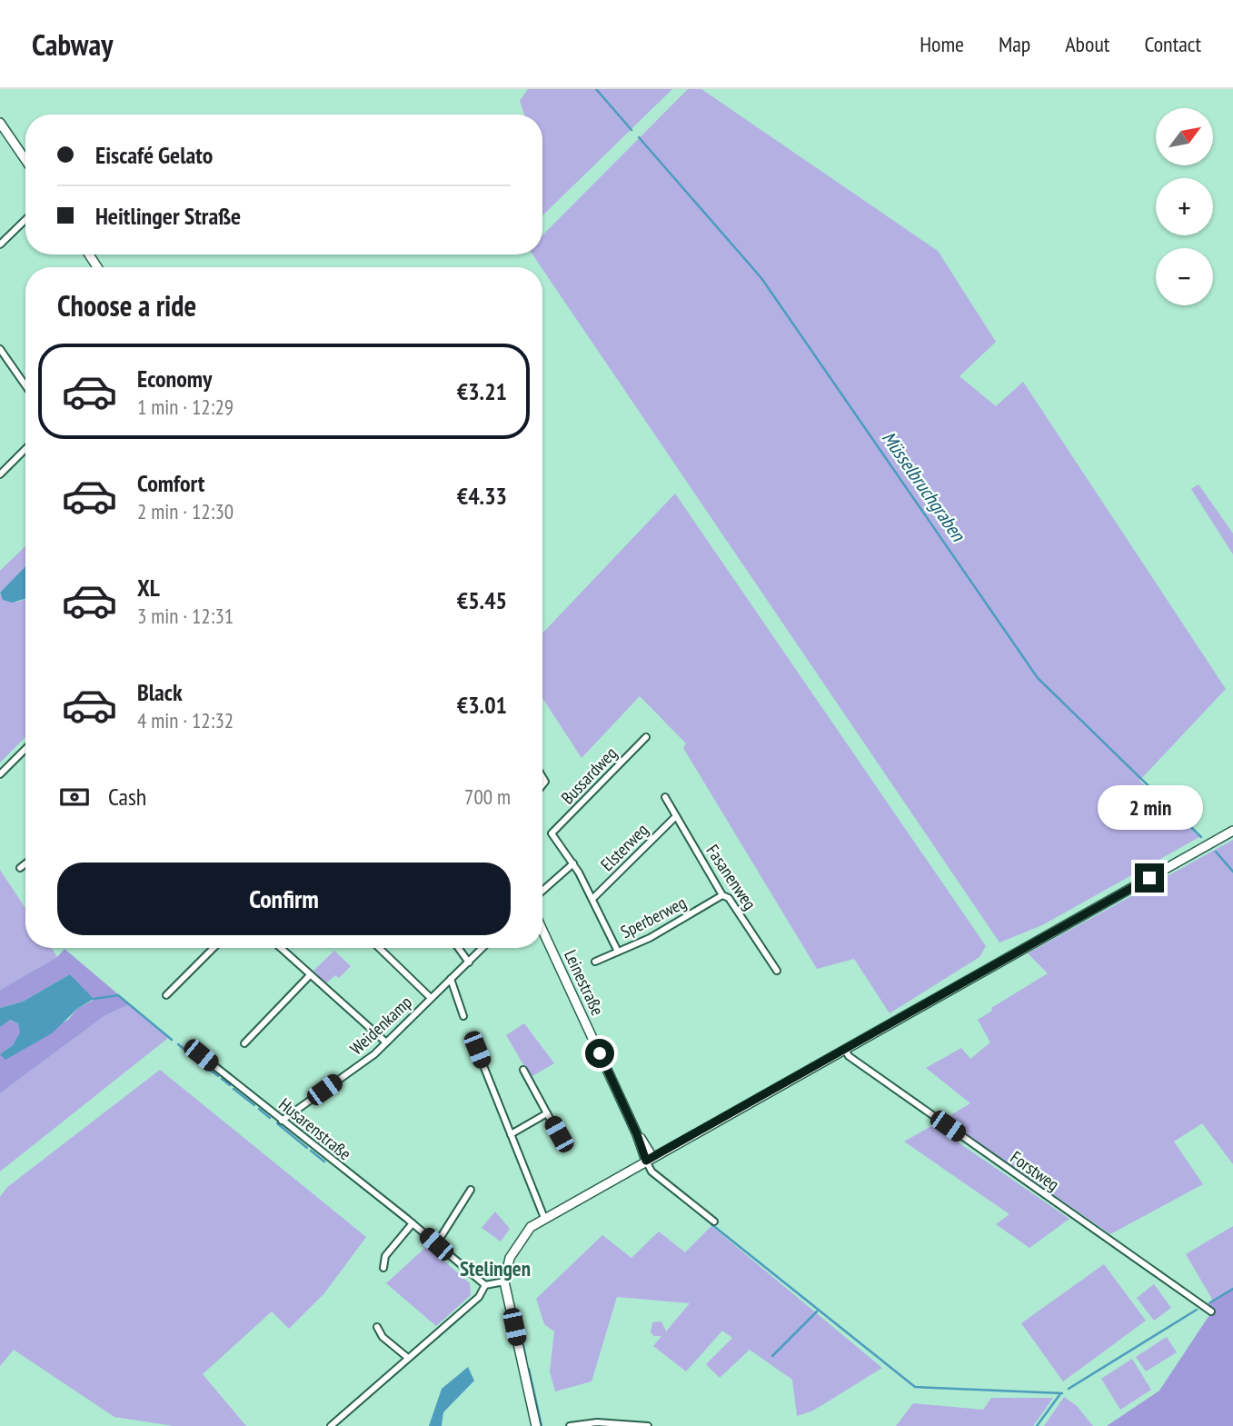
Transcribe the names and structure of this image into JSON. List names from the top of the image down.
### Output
{
  "streets": {
    "street": [
      "Bussardweg",
      "Elsterweg",
      "Fasanenweg",
      "Sperberweg",
      "Leinestraße",
      "Weidenkamp",
      "Husarenstraße",
      "Forstweg"
    ]
  },
  "crossings": [
    ["Elsterweg", "Fasanenweg"],
    ["Fasanenweg", "Sperberweg"],
    ["Weidenkamp", "Husarenstraße"]
  ],
  "districts": ["Stelingen"],
  "water": ["Müsselbruchgraben"],
  "north": "top right",
  "page": {
    "header": "Cabway",
    "nav": [
      "Home",
      "Map",
      "About",
      "Contact"
    ],
    "map_buttons": ["+", "−"],
    "banner": ["Eiscafé Gelato", "Heitlinger Straße"],
    "heading": "Choose a ride",
    "list": [
      {
        "name": "Economy",
        "note": "1 min · 12:29",
        "value": "€3.21"
      },
      {
        "name": "Comfort",
        "note": "2 min · 12:30",
        "value": "€4.33"
      },
      {
        "name": "XL",
        "note": "3 min · 12:31",
        "value": "€5.45"
      },
      {
        "name": "Black",
        "note": "4 min · 12:32",
        "value": "€3.01"
      }
    ],
    "pay": ["Cash", "700 m"],
    "bubble": "2 min",
    "buttons": "Confirm"
  }
}
